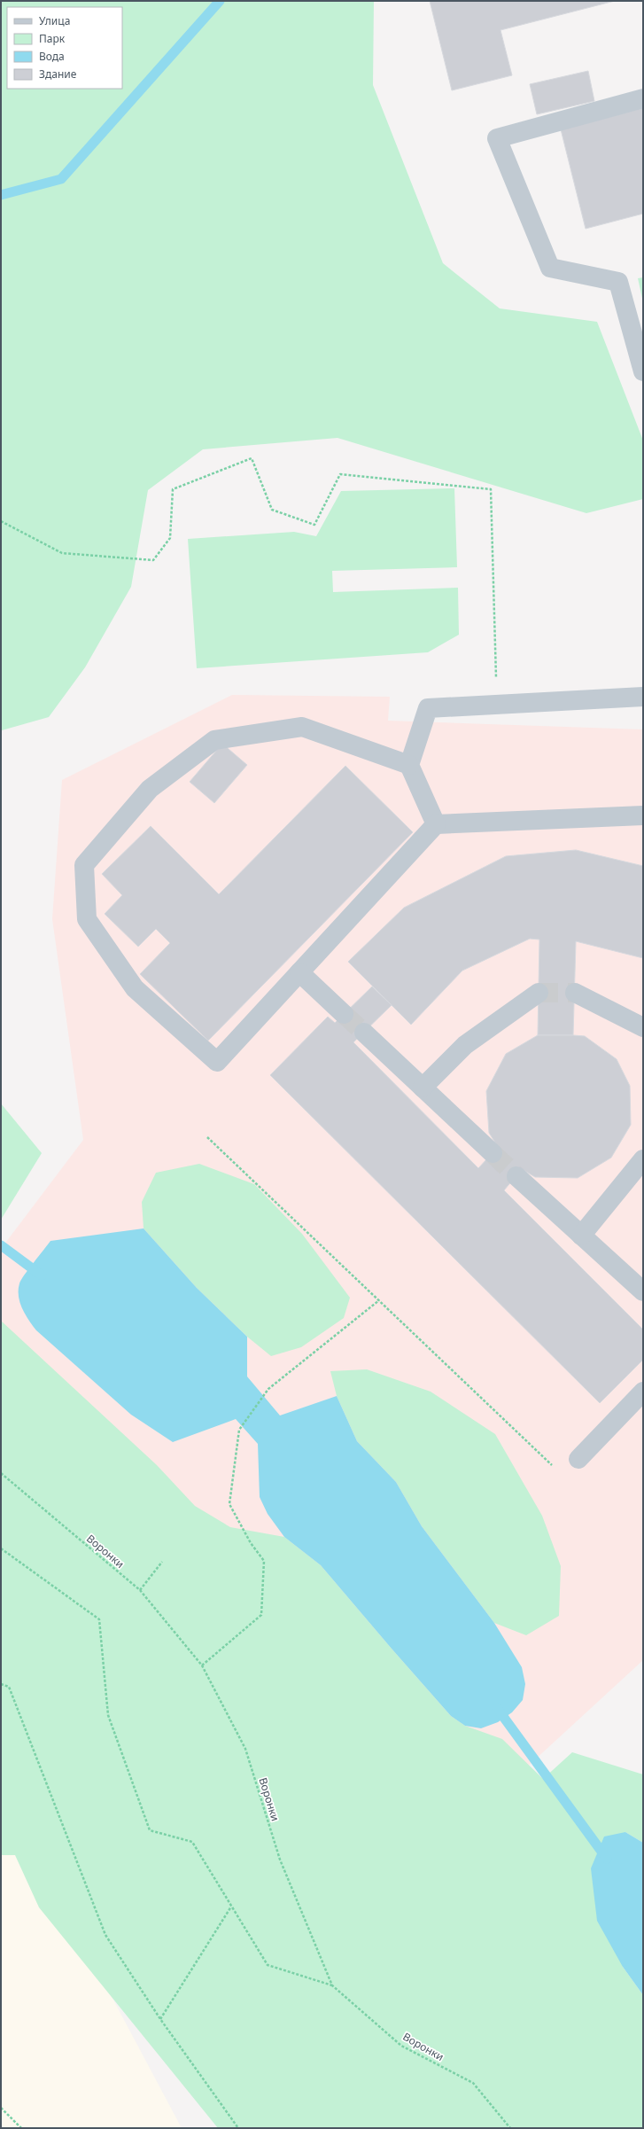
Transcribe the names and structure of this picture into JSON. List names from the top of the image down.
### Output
{
  "streets": {
    "path": ["Воронки"]
  },
  "legend": [
    "Улица",
    "Парк",
    "Вода",
    "Здание"
  ]
}
